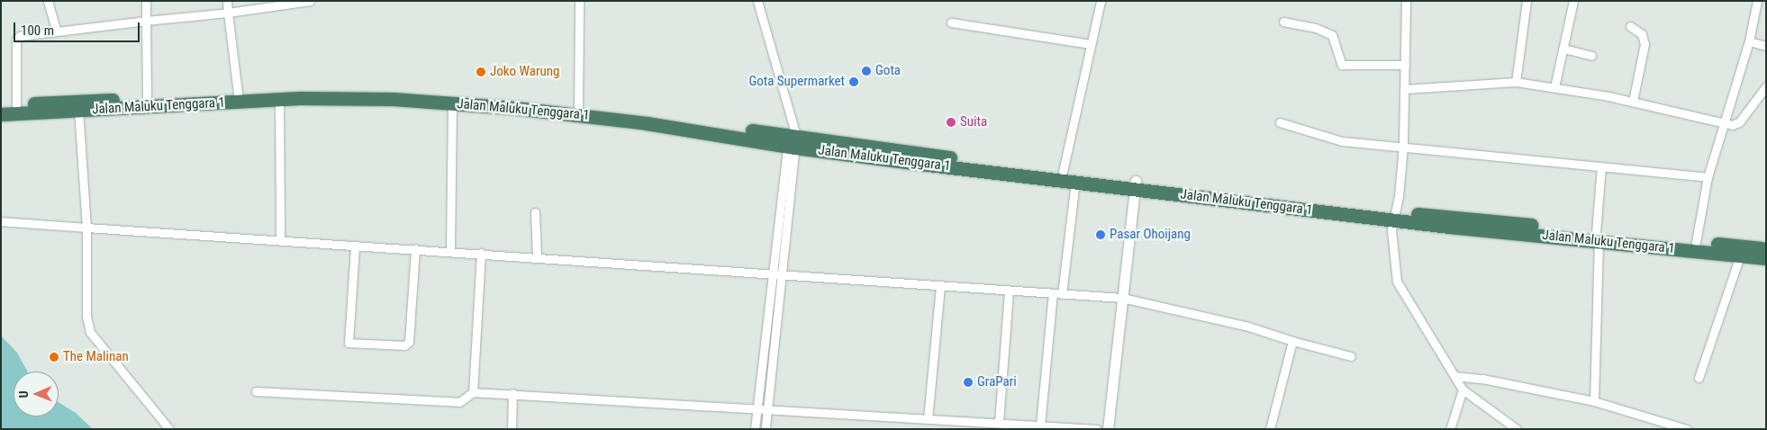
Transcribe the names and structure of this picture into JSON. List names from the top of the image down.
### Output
{
  "streets": {
    "highway": ["Jalan Maluku Tenggara 1"]
  },
  "places": [
    "Gota",
    "Joko Warung",
    "Gota Supermarket",
    "Suita",
    "Pasar Ohoijang",
    "The Malinan",
    "GraPari"
  ],
  "scale_bar": "100 m",
  "north": "left"
}
